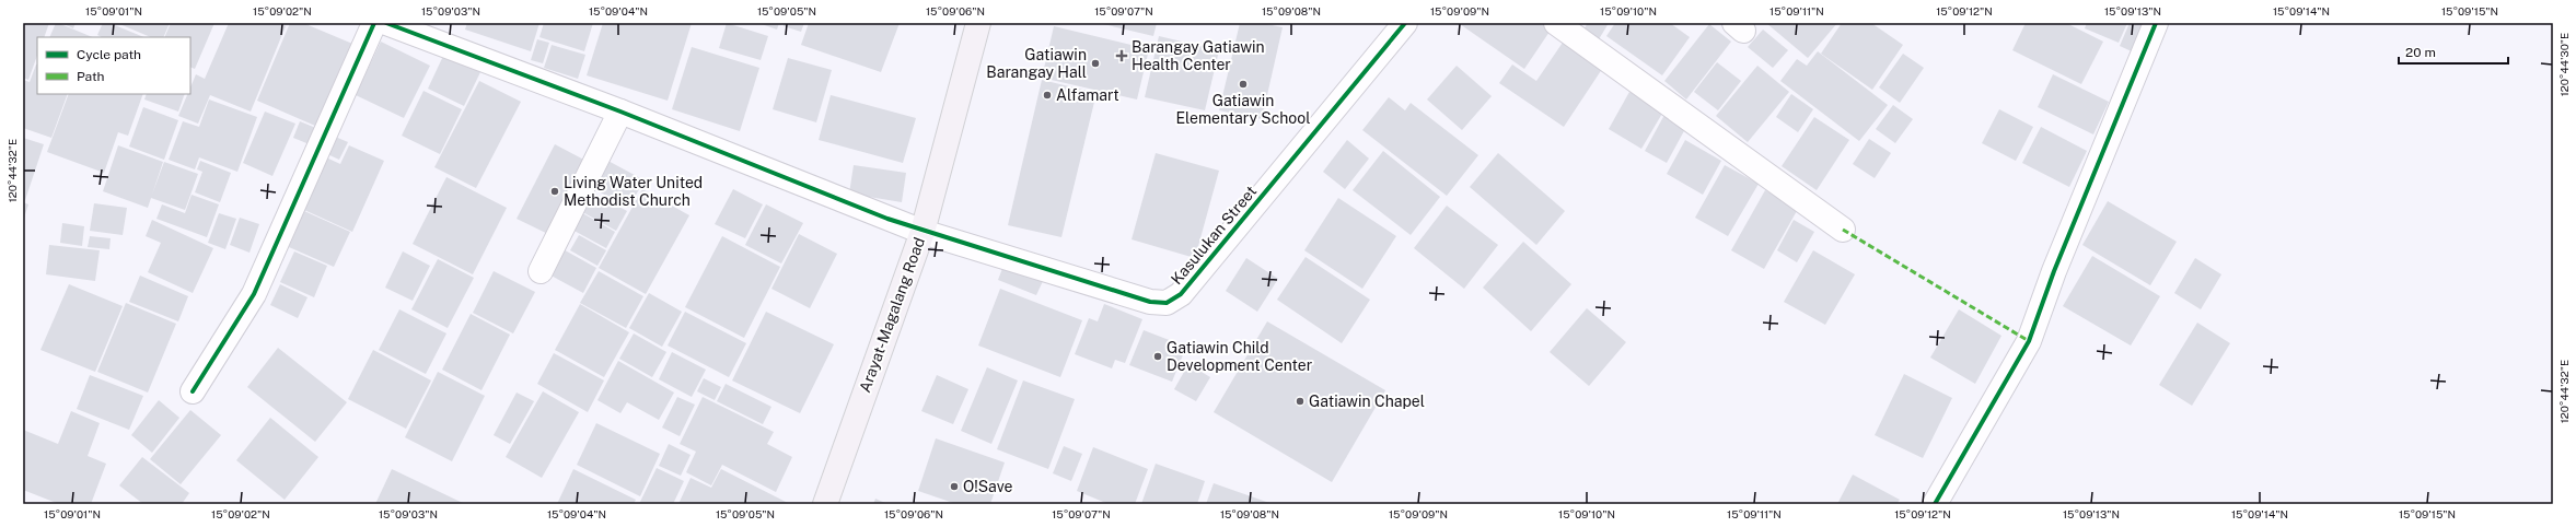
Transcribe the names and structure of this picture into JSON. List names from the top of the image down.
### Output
{
  "streets": {
    "main road": ["Arayat-Magalang Road"],
    "street": ["Kasulukan Street"]
  },
  "crossings": [
    ["Kasulukan Street", "Arayat-Magalang Road"]
  ],
  "places": {
    "health": ["Barangay Gatiawin Health Center"],
    "other": [
      "Gatiawin Barangay Hall",
      "Gatiawin Elementary School",
      "Alfamart",
      "Living Water United Methodist Church",
      "Gatiawin Child Development Center",
      "Gatiawin Chapel",
      "O!Save"
    ]
  },
  "legend": ["Cycle path", "Path"],
  "scale_bar": "20 m",
  "coordinates": [
    "15°09'01\"N",
    "15°09'02\"N",
    "15°09'03\"N",
    "15°09'04\"N",
    "15°09'05\"N",
    "15°09'06\"N",
    "15°09'07\"N",
    "15°09'08\"N",
    "15°09'09\"N",
    "15°09'10\"N",
    "15°09'11\"N",
    "15°09'12\"N",
    "15°09'13\"N",
    "15°09'14\"N",
    "15°09'15\"N",
    "120°44'30\"E",
    "120°44'32\"E"
  ]
}
